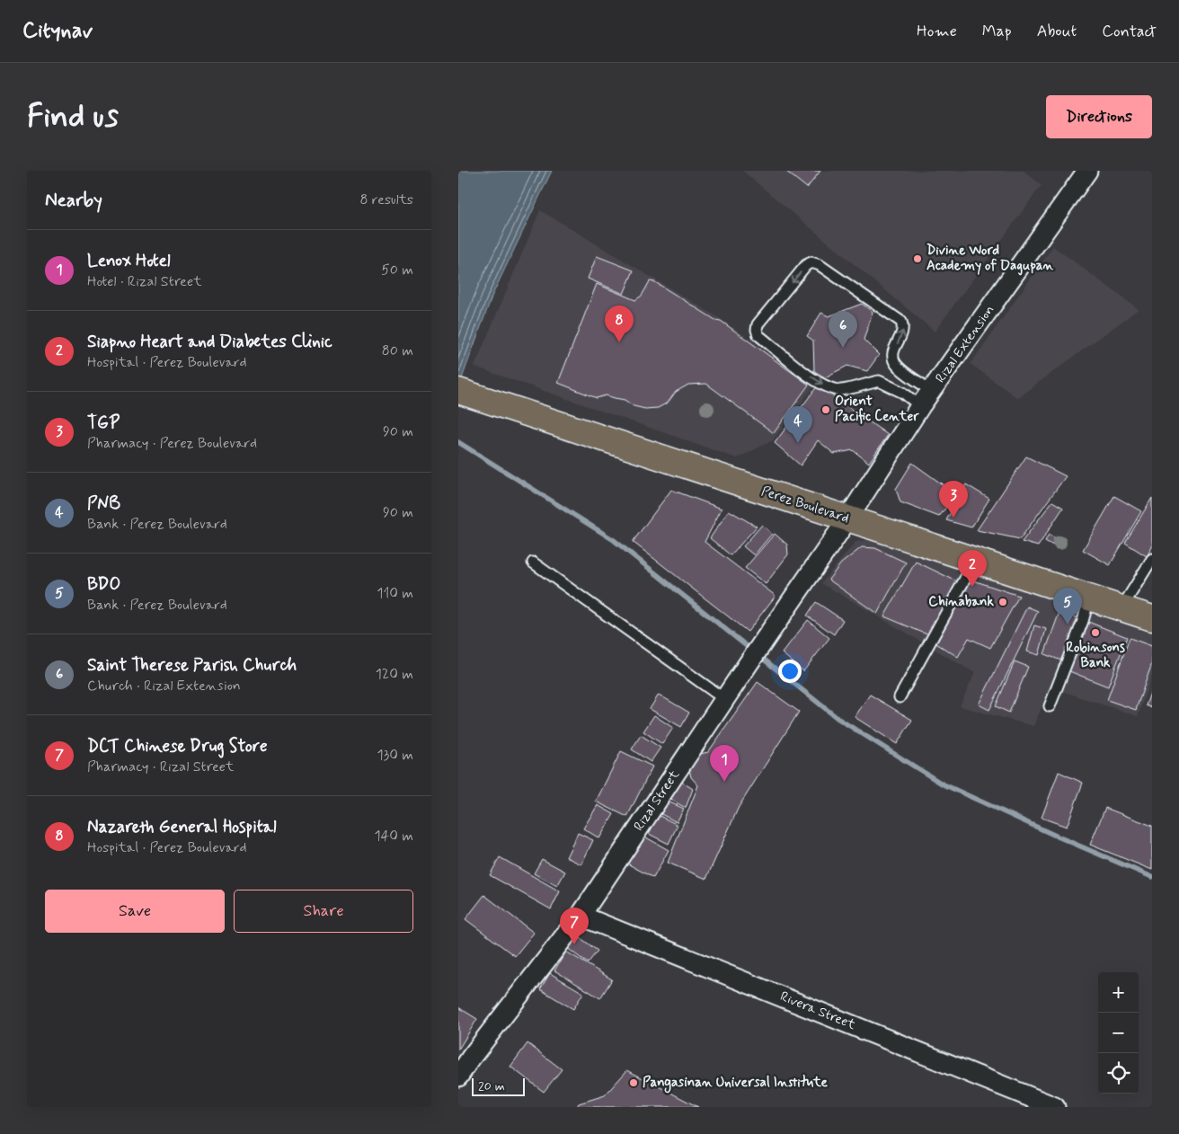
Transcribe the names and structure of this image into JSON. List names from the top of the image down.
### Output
{
  "streets": {
    "main road": ["Perez Boulevard"],
    "street": ["Rizal Extension", "Rizal Street", "Rivera Street"]
  },
  "crossings": [
    ["Rizal Extension", "Perez Boulevard"],
    ["Rizal Extension", "Rizal Street"],
    ["Perez Boulevard", "Rizal Street"],
    ["Rizal Street", "Rivera Street"]
  ],
  "places": [
    "Divine Word Academy of Dagupan",
    "Orient Pacific Center",
    "Chinabank",
    "Robinsons Bank",
    "Pangasinan Universal Institute"
  ],
  "scale_bar": "20 m",
  "page": {
    "header": "Citynav",
    "nav": [
      "Home",
      "Map",
      "About",
      "Contact"
    ],
    "buttons": [
      "Directions",
      ["Save", "Share"]
    ],
    "title": "Find us",
    "heading": ["Nearby", "8 results"],
    "list": [
      {
        "mark": "1",
        "name": "Lenox Hotel",
        "note": "Hotel · Rizal Street",
        "value": "50 m"
      },
      {
        "mark": "2",
        "name": "Siapno Heart and Diabetes Clinic",
        "note": "Hospital · Perez Boulevard",
        "value": "80 m"
      },
      {
        "mark": "3",
        "name": "TGP",
        "note": "Pharmacy · Perez Boulevard",
        "value": "90 m"
      },
      {
        "mark": "4",
        "name": "PNB",
        "note": "Bank · Perez Boulevard",
        "value": "90 m"
      },
      {
        "mark": "5",
        "name": "BDO",
        "note": "Bank · Perez Boulevard",
        "value": "110 m"
      },
      {
        "mark": "6",
        "name": "Saint Therese Parish Church",
        "note": "Church · Rizal Extension",
        "value": "120 m"
      },
      {
        "mark": "7",
        "name": "DCT Chinese Drug Store",
        "note": "Pharmacy · Rizal Street",
        "value": "130 m"
      },
      {
        "mark": "8",
        "name": "Nazareth General Hospital",
        "note": "Hospital · Perez Boulevard",
        "value": "140 m"
      }
    ],
    "pins": [
      "8",
      "6",
      "4",
      "3",
      "2",
      "5",
      "1",
      "7"
    ],
    "map_buttons": ["+", "−"],
    "scale": "20 m"
  }
}
